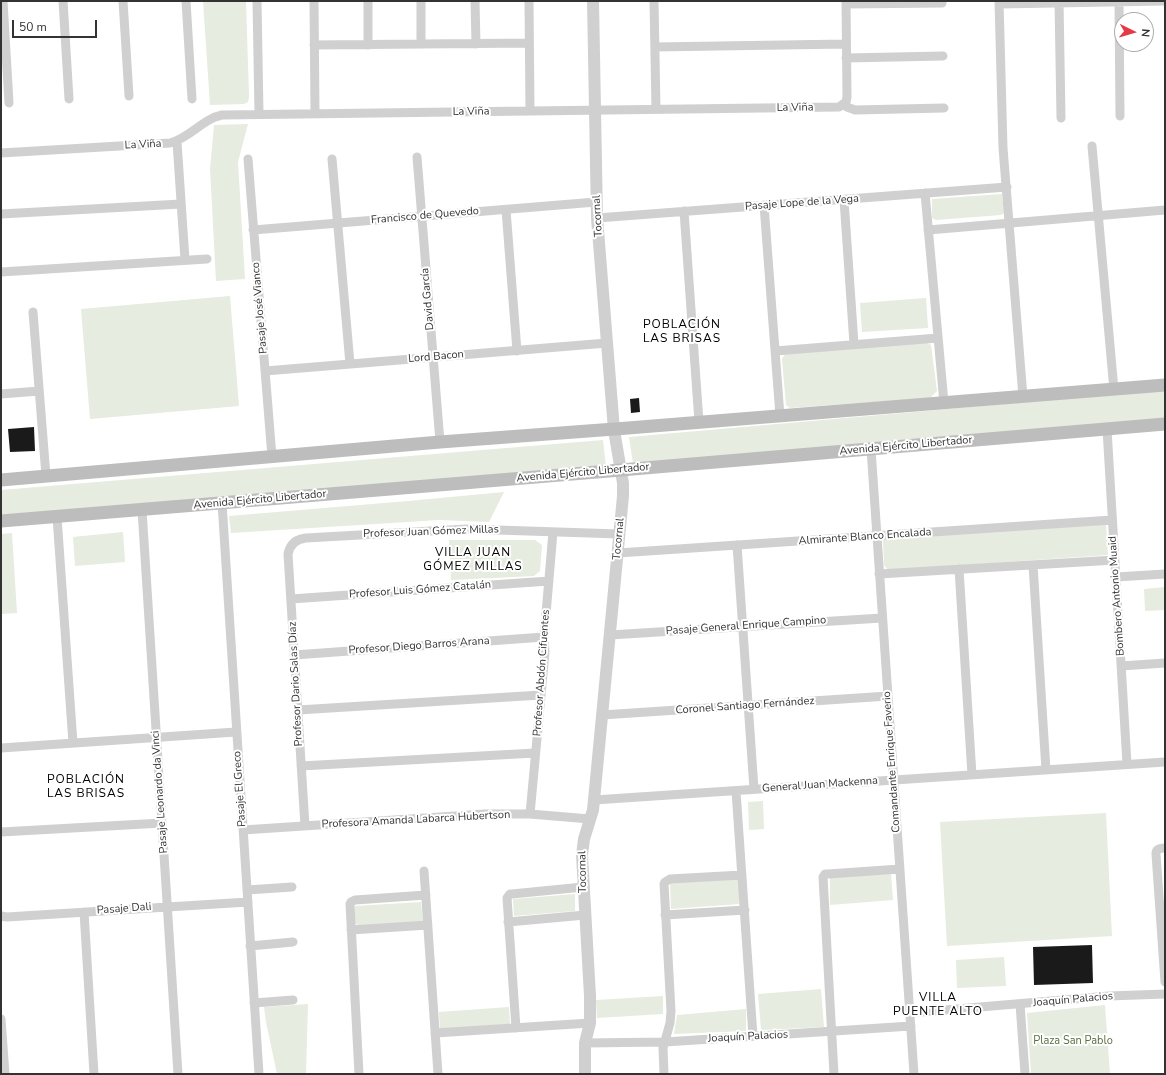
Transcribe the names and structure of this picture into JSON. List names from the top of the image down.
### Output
{
  "streets": {
    "main road": ["Avenida Ejército Libertador"],
    "street": [
      "La Viña",
      "Pasaje Lope de la Vega",
      "Francisco de Quevedo",
      "Tocornal",
      "David García",
      "Pasaje José Vianco",
      "Lord Bacon",
      "Profesor Juan Gómez Millas",
      "Almirante Blanco Encalada",
      "Profesor Luis Gómez Catalán",
      "Bombero Antonio Muaid",
      "Pasaje General Enrique Campino",
      "Profesor Diego Barros Arana",
      "Profesor Abdón Cifuentes",
      "Profesor Dario Salas Díaz",
      "Coronel Santiago Fernández",
      "Comandante Enrique Faverio",
      "General Juan Mackenna",
      "Pasaje El Greco",
      "Pasaje Leonardo da Vinci",
      "Profesora Amanda Labarca Hubertson",
      "Pasaje Dali",
      "Joaquín Palacios"
    ]
  },
  "crossings": [
    ["La Viña", "Tocornal"],
    ["Pasaje Lope de la Vega", "Tocornal"],
    ["Francisco de Quevedo", "Tocornal"],
    ["Francisco de Quevedo", "David García"],
    ["Francisco de Quevedo", "Pasaje José Vianco"],
    ["Tocornal", "Lord Bacon"],
    ["Tocornal", "Avenida Ejército Libertador"],
    ["Tocornal", "Profesor Juan Gómez Millas"],
    ["Tocornal", "Almirante Blanco Encalada"],
    ["Tocornal", "Pasaje General Enrique Campino"],
    ["Tocornal", "Coronel Santiago Fernández"],
    ["Tocornal", "General Juan Mackenna"],
    ["Tocornal", "Profesora Amanda Labarca Hubertson"],
    ["Tocornal", "Joaquín Palacios"],
    ["David García", "Lord Bacon"],
    ["Pasaje José Vianco", "Lord Bacon"],
    ["Avenida Ejército Libertador", "Bombero Antonio Muaid"],
    ["Avenida Ejército Libertador", "Comandante Enrique Faverio"],
    ["Avenida Ejército Libertador", "Pasaje El Greco"],
    ["Avenida Ejército Libertador", "Pasaje Leonardo da Vinci"],
    ["Profesor Juan Gómez Millas", "Profesor Abdón Cifuentes"],
    ["Profesor Juan Gómez Millas", "Profesor Dario Salas Díaz"],
    ["Almirante Blanco Encalada", "Bombero Antonio Muaid"],
    ["Almirante Blanco Encalada", "Comandante Enrique Faverio"],
    ["Profesor Luis Gómez Catalán", "Profesor Abdón Cifuentes"],
    ["Profesor Luis Gómez Catalán", "Profesor Dario Salas Díaz"],
    ["Bombero Antonio Muaid", "General Juan Mackenna"],
    ["Pasaje General Enrique Campino", "Comandante Enrique Faverio"],
    ["Profesor Diego Barros Arana", "Profesor Abdón Cifuentes"],
    ["Profesor Diego Barros Arana", "Profesor Dario Salas Díaz"],
    ["Profesor Abdón Cifuentes", "Profesora Amanda Labarca Hubertson"],
    ["Profesor Dario Salas Díaz", "Profesora Amanda Labarca Hubertson"],
    ["Coronel Santiago Fernández", "Comandante Enrique Faverio"],
    ["Comandante Enrique Faverio", "General Juan Mackenna"],
    ["Comandante Enrique Faverio", "Joaquín Palacios"],
    ["Pasaje El Greco", "Profesora Amanda Labarca Hubertson"],
    ["Pasaje El Greco", "Pasaje Dali"],
    ["Pasaje Leonardo da Vinci", "Pasaje Dali"]
  ],
  "districts": [
    "POBLACIÓN LAS BRISAS",
    "VILLA JUAN GÓMEZ MILLAS",
    "POBLACIÓN LAS BRISAS",
    "VILLA PUENTE ALTO"
  ],
  "parks": ["Plaza San Pablo"],
  "scale_bar": "50 m",
  "north": "right"
}
